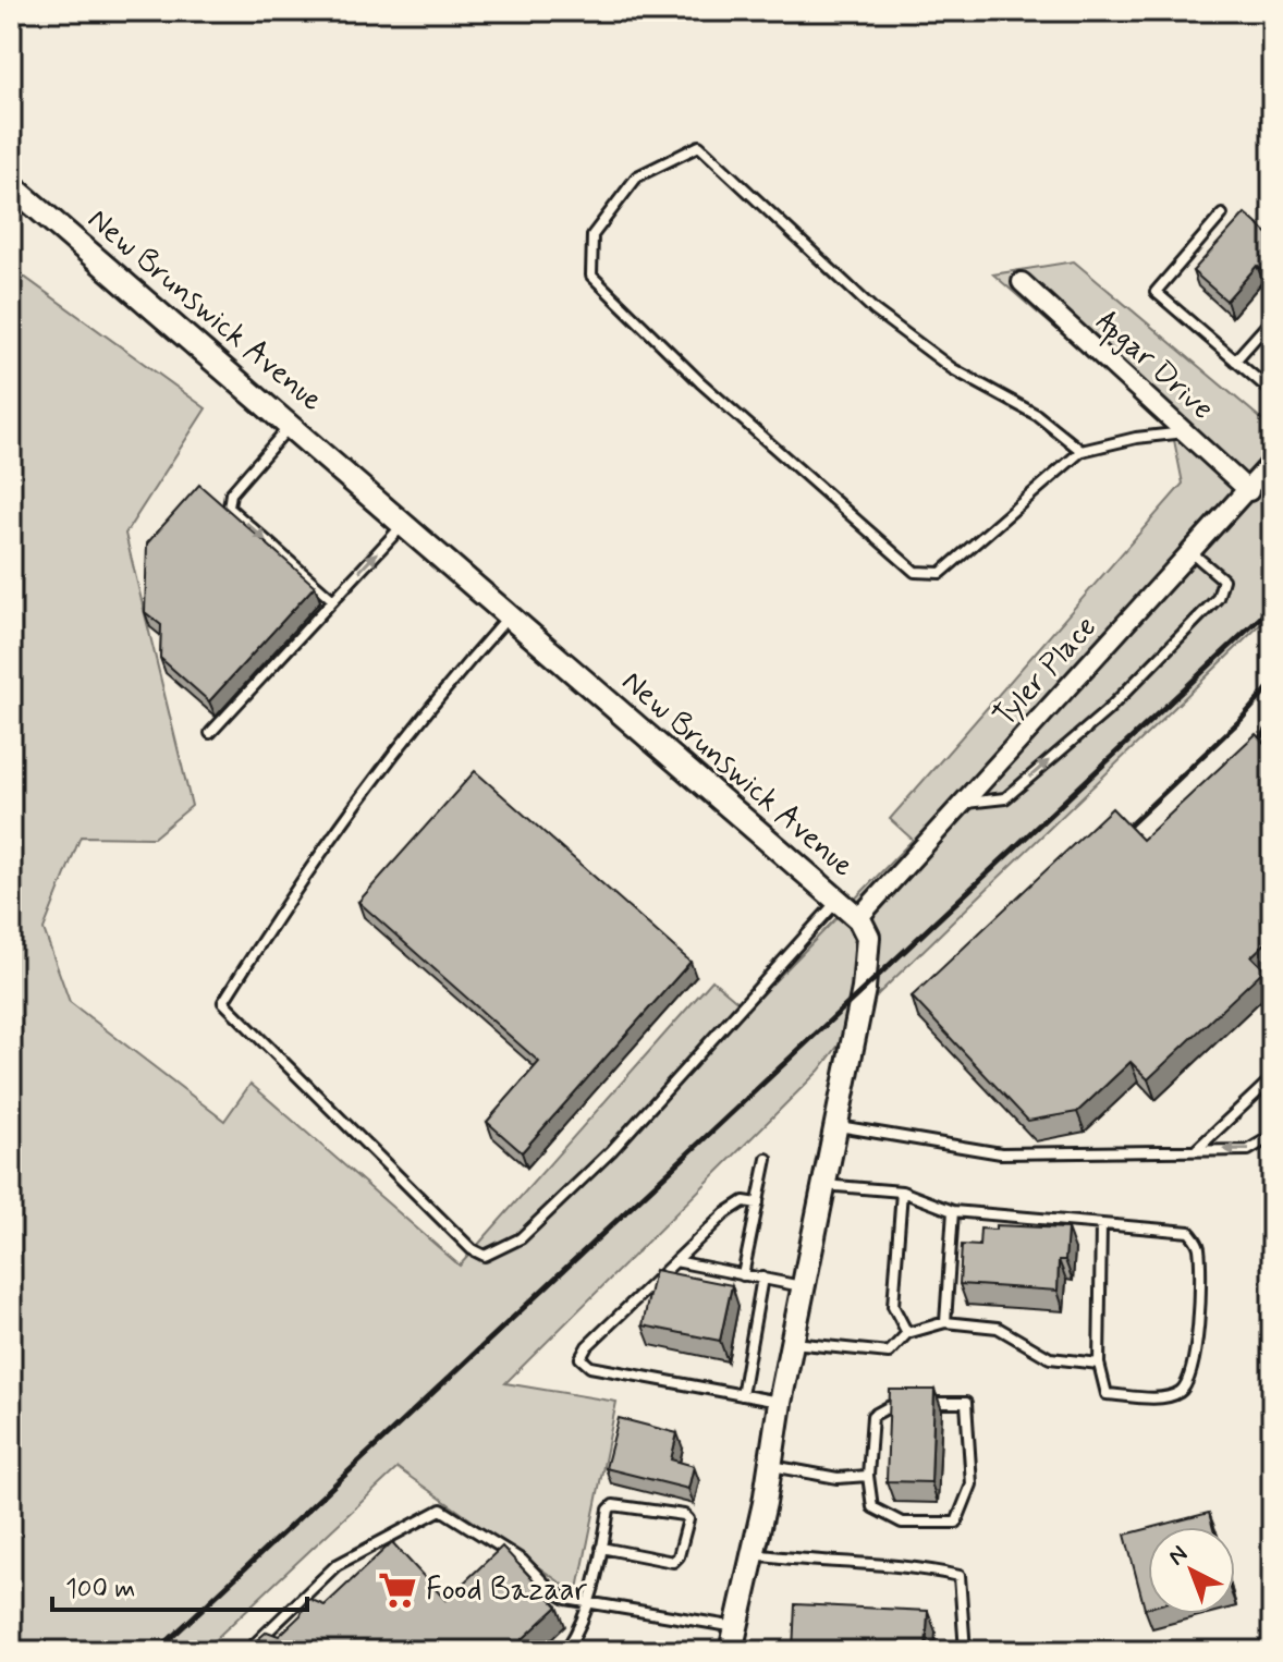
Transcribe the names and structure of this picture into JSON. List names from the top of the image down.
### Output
{
  "streets": {
    "street": ["New Brunswick Avenue", "Apgar Drive", "Tyler Place"]
  },
  "crossings": [
    ["New Brunswick Avenue", "Tyler Place"],
    ["Apgar Drive", "Tyler Place"]
  ],
  "places": {
    "supermarket": ["Food Bazaar"]
  },
  "scale_bar": "100 m",
  "north": "top left"
}
